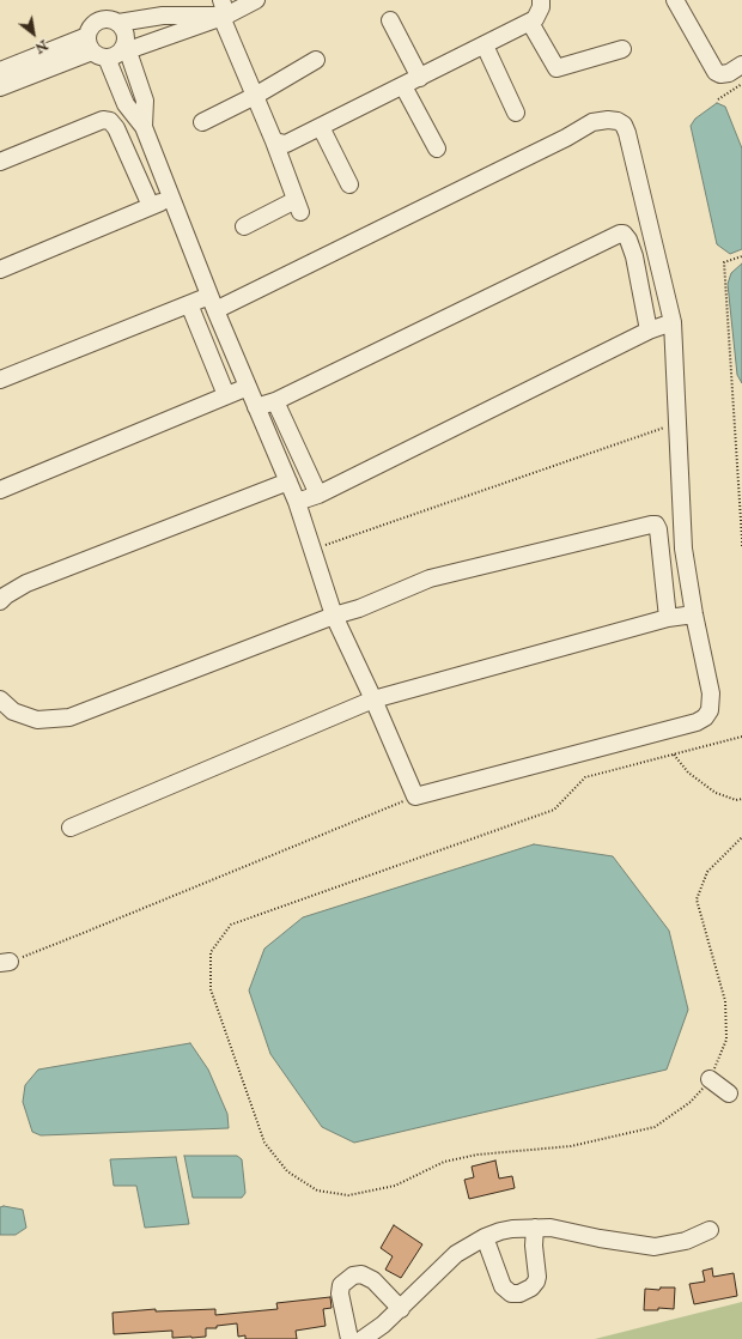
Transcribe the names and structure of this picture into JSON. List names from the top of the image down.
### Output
{
  "north": "bottom right"
}
